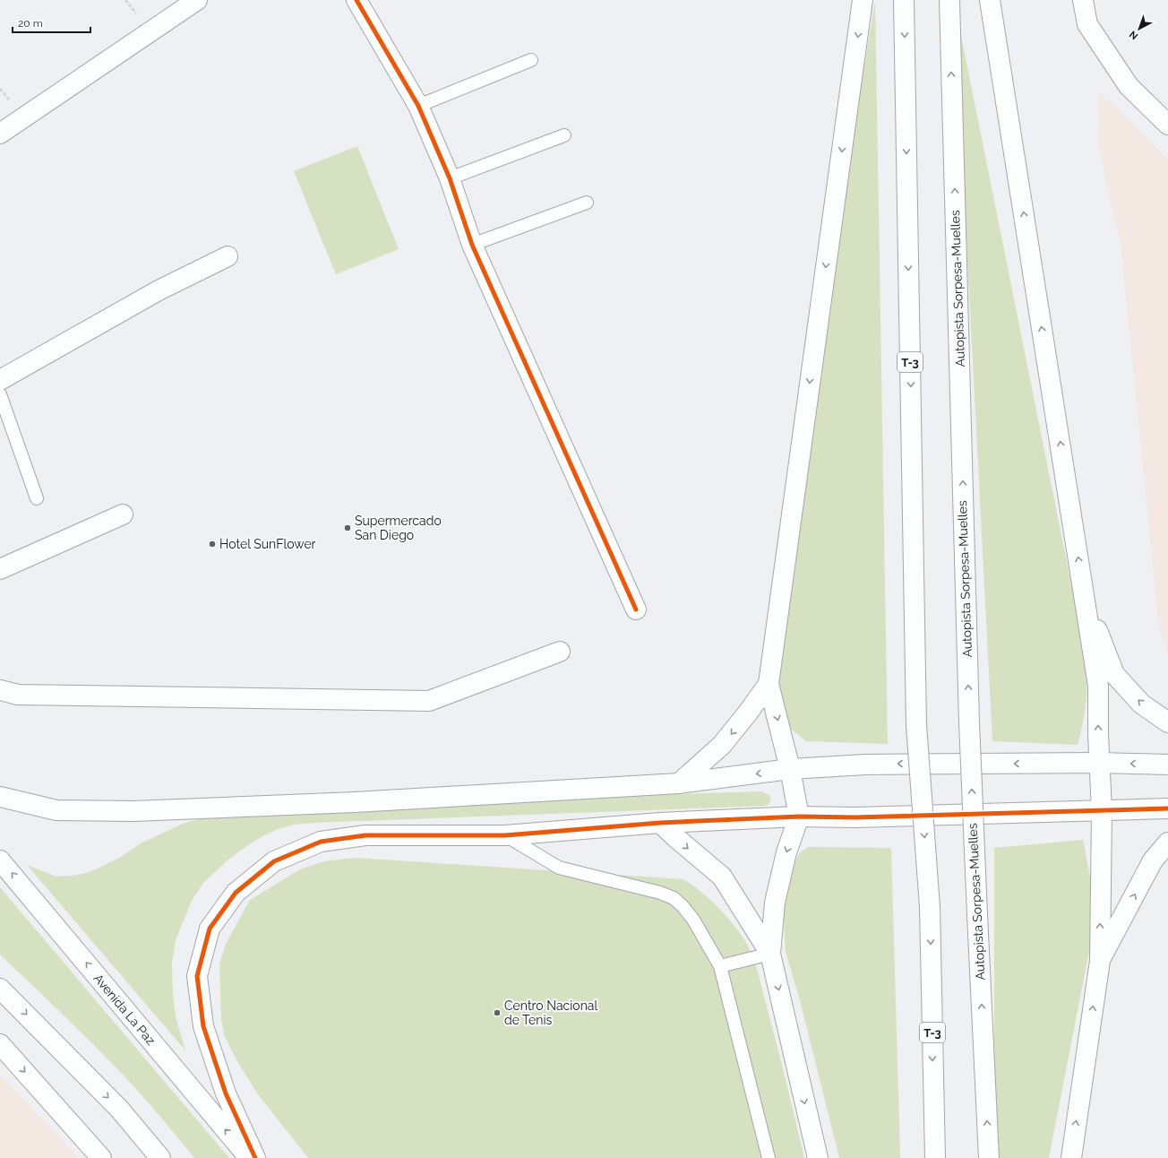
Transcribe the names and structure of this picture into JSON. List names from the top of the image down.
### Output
{
  "streets": {
    "main road": ["Autopista Sorpesa-Muelles", "T-3", "Avenida La Paz"]
  },
  "places": ["Supermercado San Diego", "Hotel SunFlower", "Centro Nacional de Tenis"],
  "scale_bar": "20 m",
  "north": "bottom left"
}
